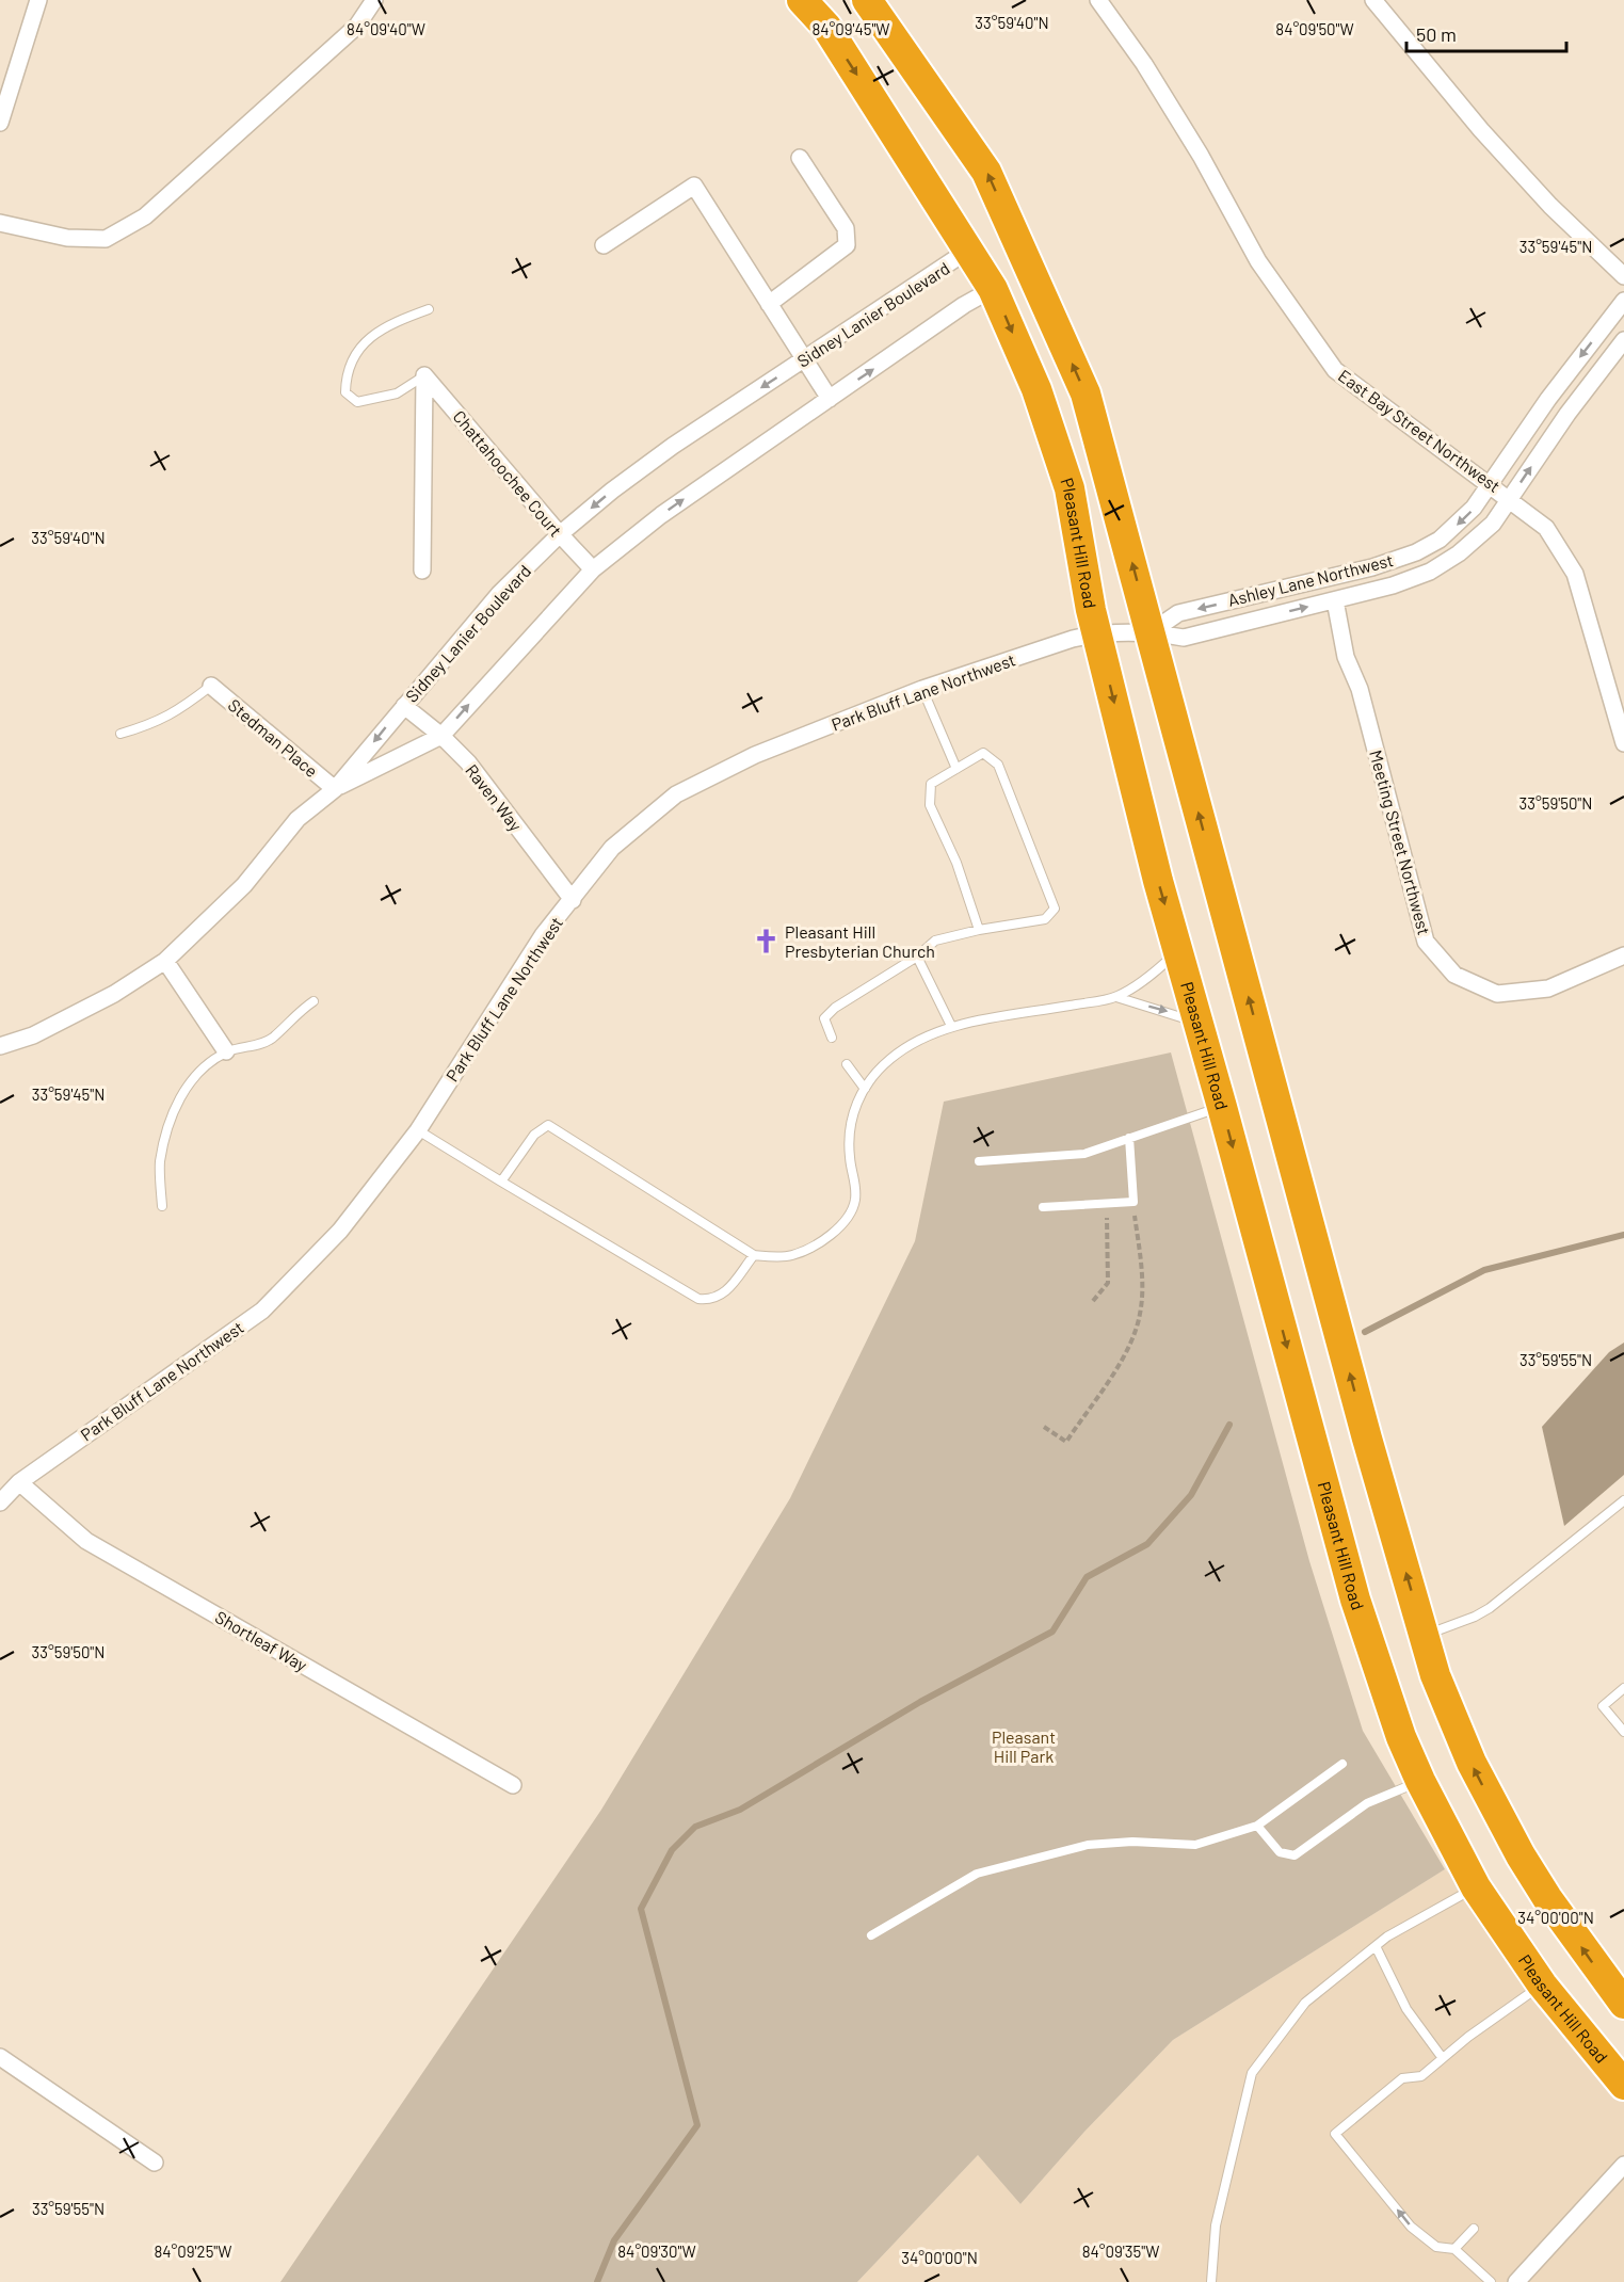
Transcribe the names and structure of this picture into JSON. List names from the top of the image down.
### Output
{
  "streets": {
    "highway": ["Pleasant Hill Road"],
    "street": [
      "Sidney Lanier Boulevard",
      "East Bay Street Northwest",
      "Chattahoochee Court",
      "Ashley Lane Northwest",
      "Park Bluff Lane Northwest",
      "Stedman Place",
      "Raven Way",
      "Meeting Street Northwest",
      "Shortleaf Way"
    ]
  },
  "crossings": [
    ["Sidney Lanier Boulevard", "Chattahoochee Court"],
    ["Sidney Lanier Boulevard", "Pleasant Hill Road"],
    ["Sidney Lanier Boulevard", "Stedman Place"],
    ["Sidney Lanier Boulevard", "Raven Way"],
    ["East Bay Street Northwest", "Ashley Lane Northwest"],
    ["Pleasant Hill Road", "Ashley Lane Northwest"],
    ["Pleasant Hill Road", "Park Bluff Lane Northwest"],
    ["Ashley Lane Northwest", "Park Bluff Lane Northwest"],
    ["Ashley Lane Northwest", "Meeting Street Northwest"],
    ["Park Bluff Lane Northwest", "Raven Way"],
    ["Park Bluff Lane Northwest", "Shortleaf Way"]
  ],
  "parks": ["Pleasant Hill Park"],
  "places": {
    "church": ["Pleasant Hill Presbyterian Church"]
  },
  "scale_bar": "50 m",
  "coordinates": [
    "33°59'40\"N",
    "84°09'40\"W",
    "84°09'45\"W",
    "84°09'50\"W",
    "33°59'45\"N",
    "33°59'50\"N",
    "33°59'55\"N",
    "34°00'00\"N",
    "84°09'25\"W",
    "84°09'30\"W",
    "84°09'35\"W"
  ]
}
